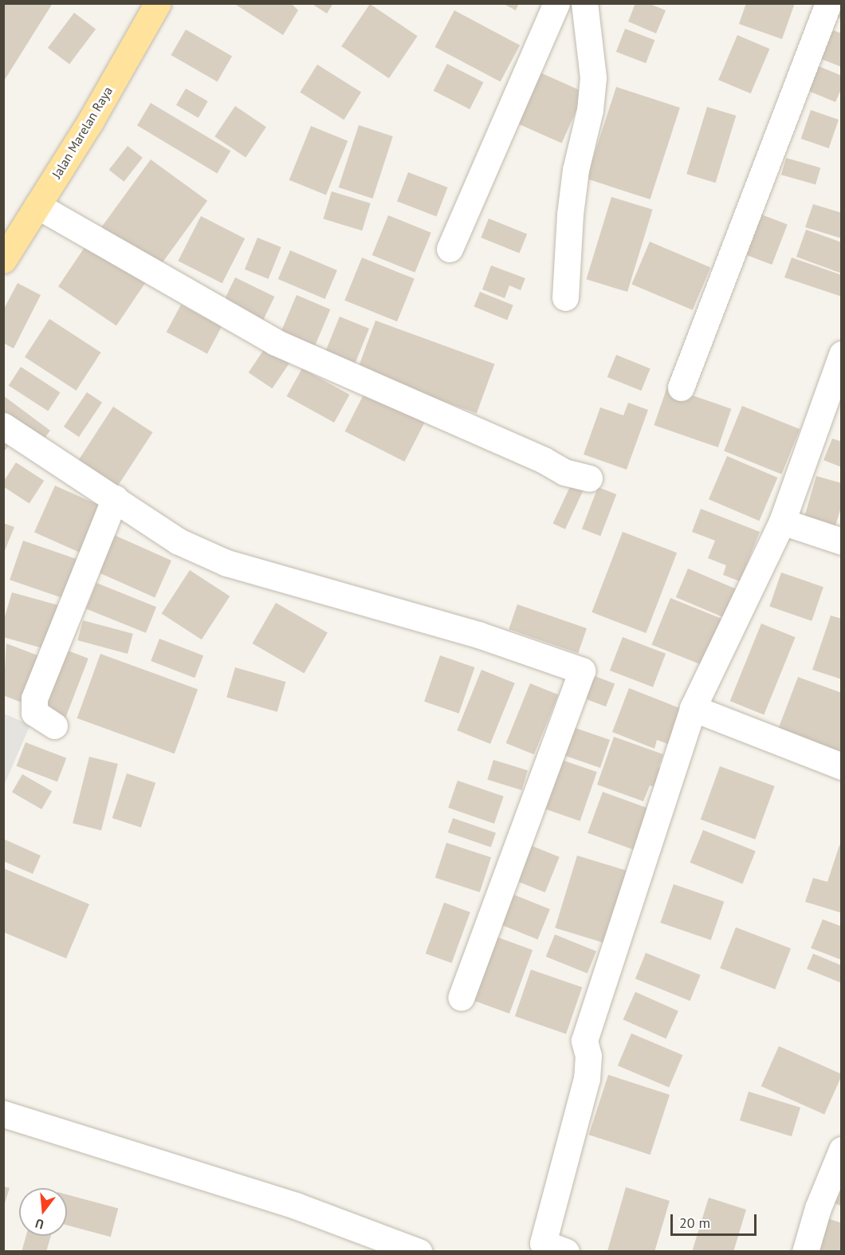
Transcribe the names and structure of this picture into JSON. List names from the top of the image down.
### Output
{
  "streets": {
    "main road": ["Jalan Marelan Raya"]
  },
  "scale_bar": "20 m",
  "north": "bottom"
}
